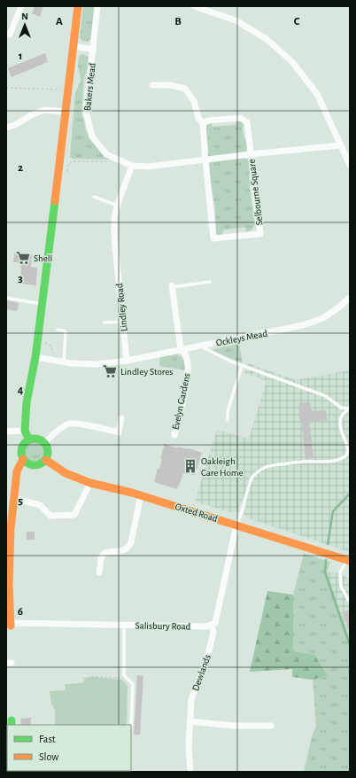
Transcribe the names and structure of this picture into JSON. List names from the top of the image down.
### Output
{
  "streets": {
    "main road": ["Oxted Road"],
    "street": [
      "Bakers Mead",
      "Selbourne Square",
      "Lindley Road",
      "Ockleys Mead",
      "Evelyn Gardens",
      "Salisbury Road",
      "Dewlands"
    ]
  },
  "crossings": [
    ["Bakers Mead", "Selbourne Square"],
    ["Bakers Mead", "Lindley Road"],
    ["Selbourne Square", "Lindley Road"],
    ["Lindley Road", "Ockleys Mead"],
    ["Ockleys Mead", "Evelyn Gardens"],
    ["Salisbury Road", "Dewlands"]
  ],
  "places": {
    "supermarket": ["Shell", "Lindley Stores"],
    "building": ["Oakleigh Care Home"]
  },
  "legend": ["Fast", "Slow"],
  "north": "top",
  "grid": {
    "columns": ["A", "B", "C"],
    "rows": [
      "1",
      "2",
      "3",
      "4",
      "5",
      "6"
    ]
  }
}
